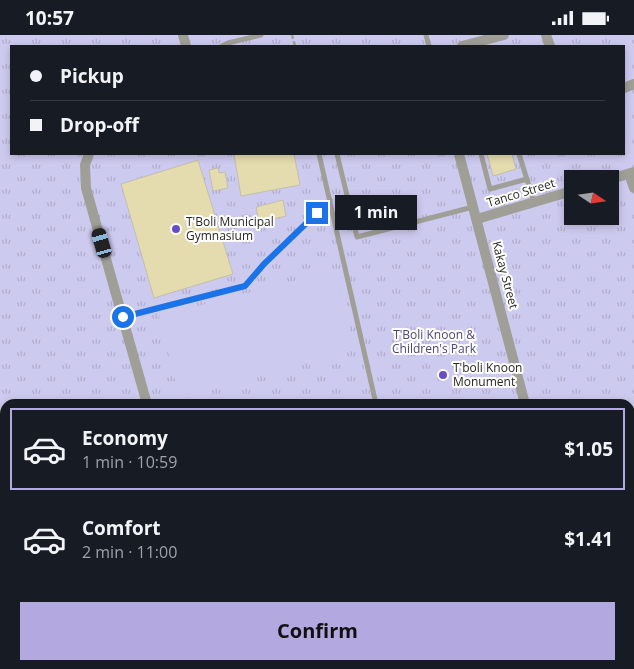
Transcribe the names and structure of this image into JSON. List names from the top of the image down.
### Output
{
  "streets": {
    "street": ["Tanco Street", "Kakay Street"]
  },
  "crossings": [
    ["Tanco Street", "Kakay Street"]
  ],
  "parks": ["T'Boli Knoon & Children's Park"],
  "places": ["T'Boli Municipal Gymnasium", "T'boli Knoon Monument"],
  "north": "right",
  "page": {
    "status": "10:57",
    "banner": ["Pickup", "Drop-off"],
    "bubble": "1 min",
    "list": [
      {
        "name": "Economy",
        "note": "1 min · 10:59",
        "value": "$1.05"
      },
      {
        "name": "Comfort",
        "note": "2 min · 11:00",
        "value": "$1.41"
      }
    ],
    "buttons": "Confirm"
  }
}
